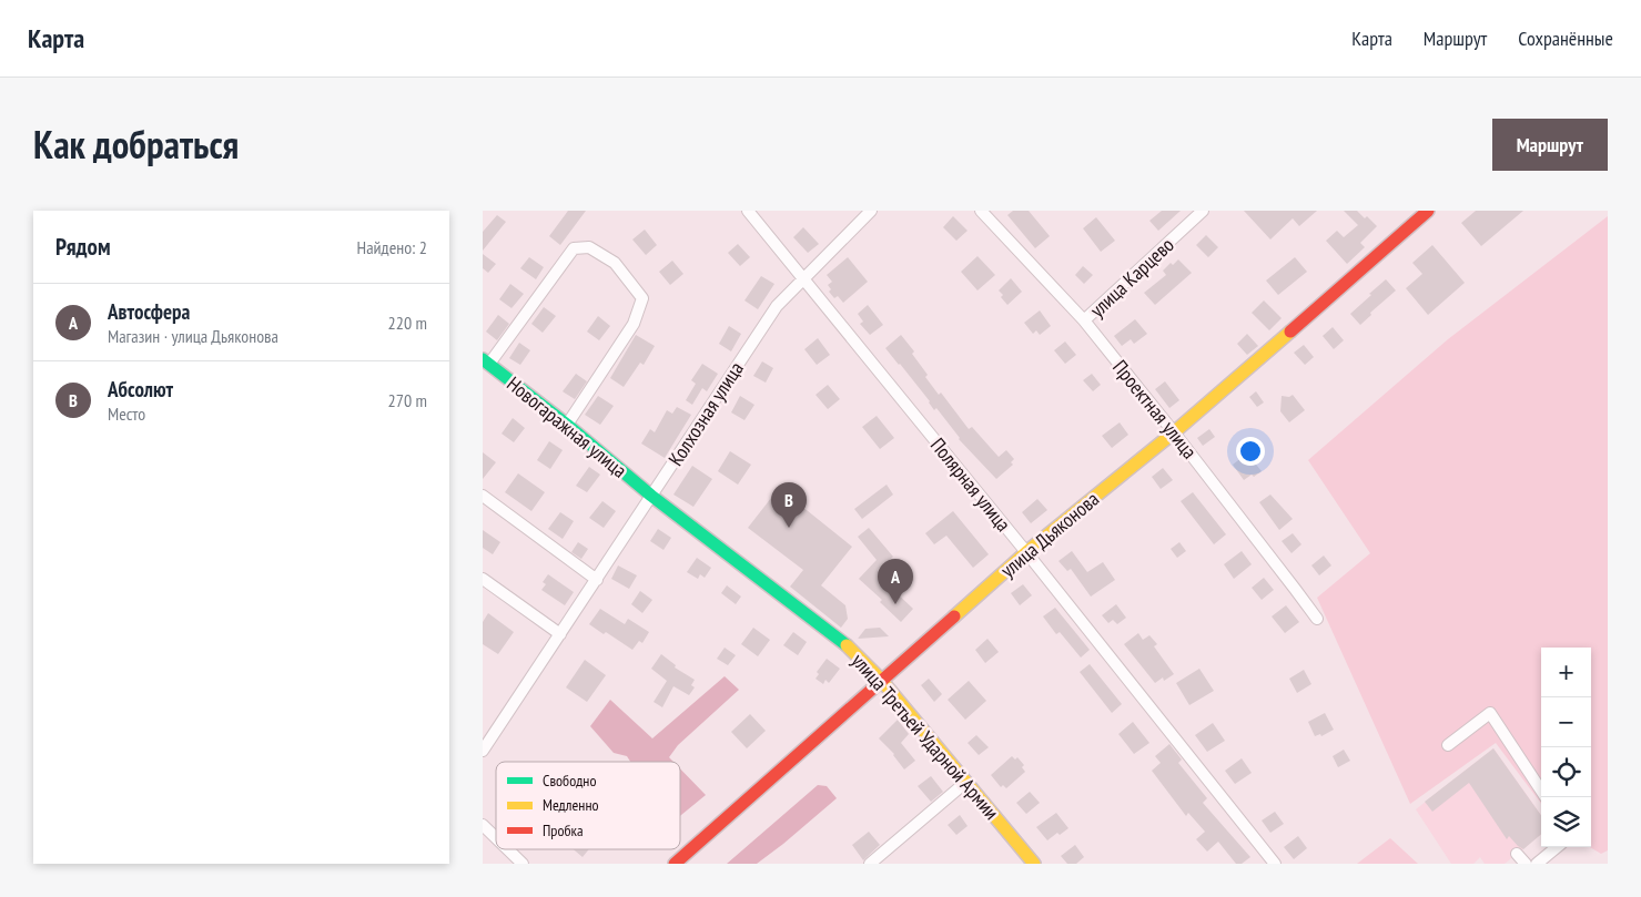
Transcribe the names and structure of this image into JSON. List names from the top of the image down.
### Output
{
  "streets": {
    "main road": ["Новогаражная улица", "улица Дьяконова", "улица Третьей Ударной Армии"],
    "street": [
      "улица Карцево",
      "Проектная улица",
      "Колхозная улица",
      "Полярная улица"
    ]
  },
  "crossings": [
    ["улица Карцево", "Проектная улица"],
    ["Проектная улица", "улица Дьяконова"],
    ["Колхозная улица", "Новогаражная улица"],
    ["Колхозная улица", "Полярная улица"],
    ["Колхозная улица", "улица Третьей Ударной Армии"],
    ["Новогаражная улица", "улица Третьей Ударной Армии"],
    ["Полярная улица", "улица Дьяконова"],
    ["улица Дьяконова", "улица Третьей Ударной Армии"]
  ],
  "legend": ["Свободно", "Медленно", "Пробка"],
  "page": {
    "header": "Карта",
    "nav": ["Карта", "Маршрут", "Сохранённые"],
    "title": "Как добраться",
    "buttons": "Маршрут",
    "heading": ["Рядом", "Найдено: 2"],
    "list": [
      {
        "mark": "A",
        "name": "Автосфера",
        "note": "Магазин · улица Дьяконова",
        "value": "220 m"
      },
      {
        "mark": "B",
        "name": "Абсолют",
        "note": "Место",
        "value": "270 m"
      }
    ],
    "pins": ["B", "A"],
    "map_buttons": ["+", "−"]
  }
}
